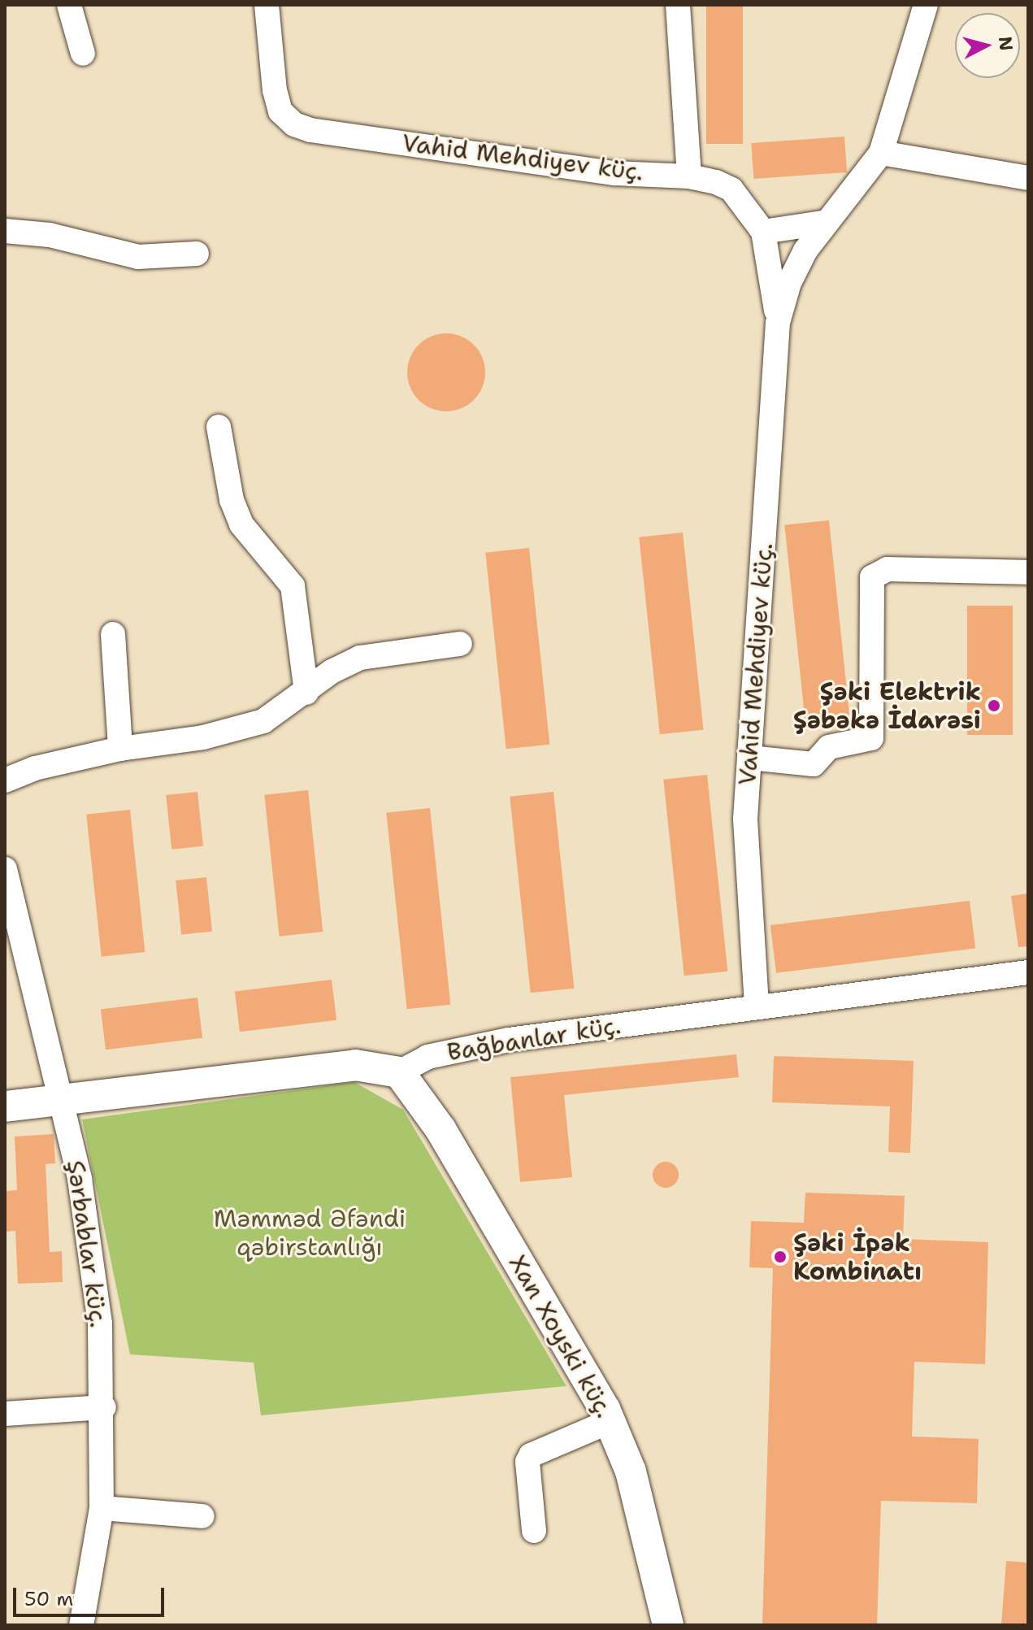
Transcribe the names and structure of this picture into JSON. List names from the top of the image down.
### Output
{
  "streets": {
    "street": [
      "Vahid Mehdiyev küç.",
      "Bağbanlar küç.",
      "Şərbablar küç.",
      "Xan Xoyski küç."
    ]
  },
  "crossings": [
    ["Vahid Mehdiyev küç.", "Bağbanlar küç."],
    ["Bağbanlar küç.", "Xan Xoyski küç."]
  ],
  "parks": ["Məmməd Əfəndi qəbirstanlığı"],
  "places": ["Şəki Elektrik Şəbəkə İdarəsi", "Şəki İpək Kombinatı"],
  "scale_bar": "50 m",
  "north": "right"
}
